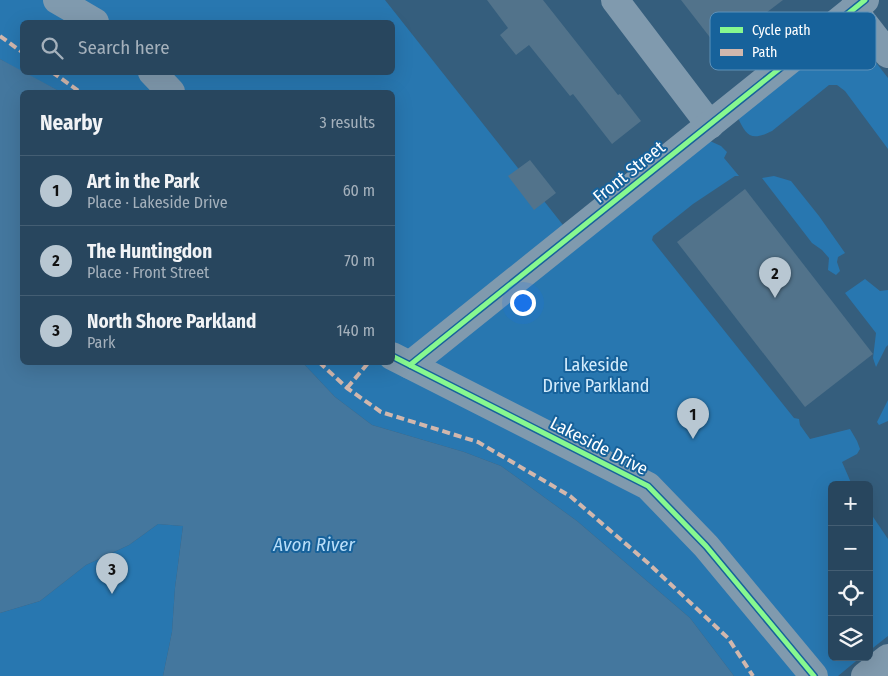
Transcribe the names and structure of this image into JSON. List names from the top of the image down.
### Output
{
  "streets": {
    "street": ["Front Street", "Lakeside Drive"]
  },
  "crossings": [
    ["Front Street", "Lakeside Drive"]
  ],
  "water": ["Avon River"],
  "parks": ["Lakeside Drive Parkland"],
  "legend": ["Cycle path", "Path"],
  "page": {
    "search": "Search here",
    "heading": ["Nearby", "3 results"],
    "list": [
      {
        "mark": "1",
        "name": "Art in the Park",
        "note": "Place · Lakeside Drive",
        "value": "60 m"
      },
      {
        "mark": "2",
        "name": "The Huntingdon",
        "note": "Place · Front Street",
        "value": "70 m"
      },
      {
        "mark": "3",
        "name": "North Shore Parkland",
        "note": "Park",
        "value": "140 m"
      }
    ],
    "pins": ["2", "1", "3"],
    "map_buttons": ["+", "−"]
  }
}
